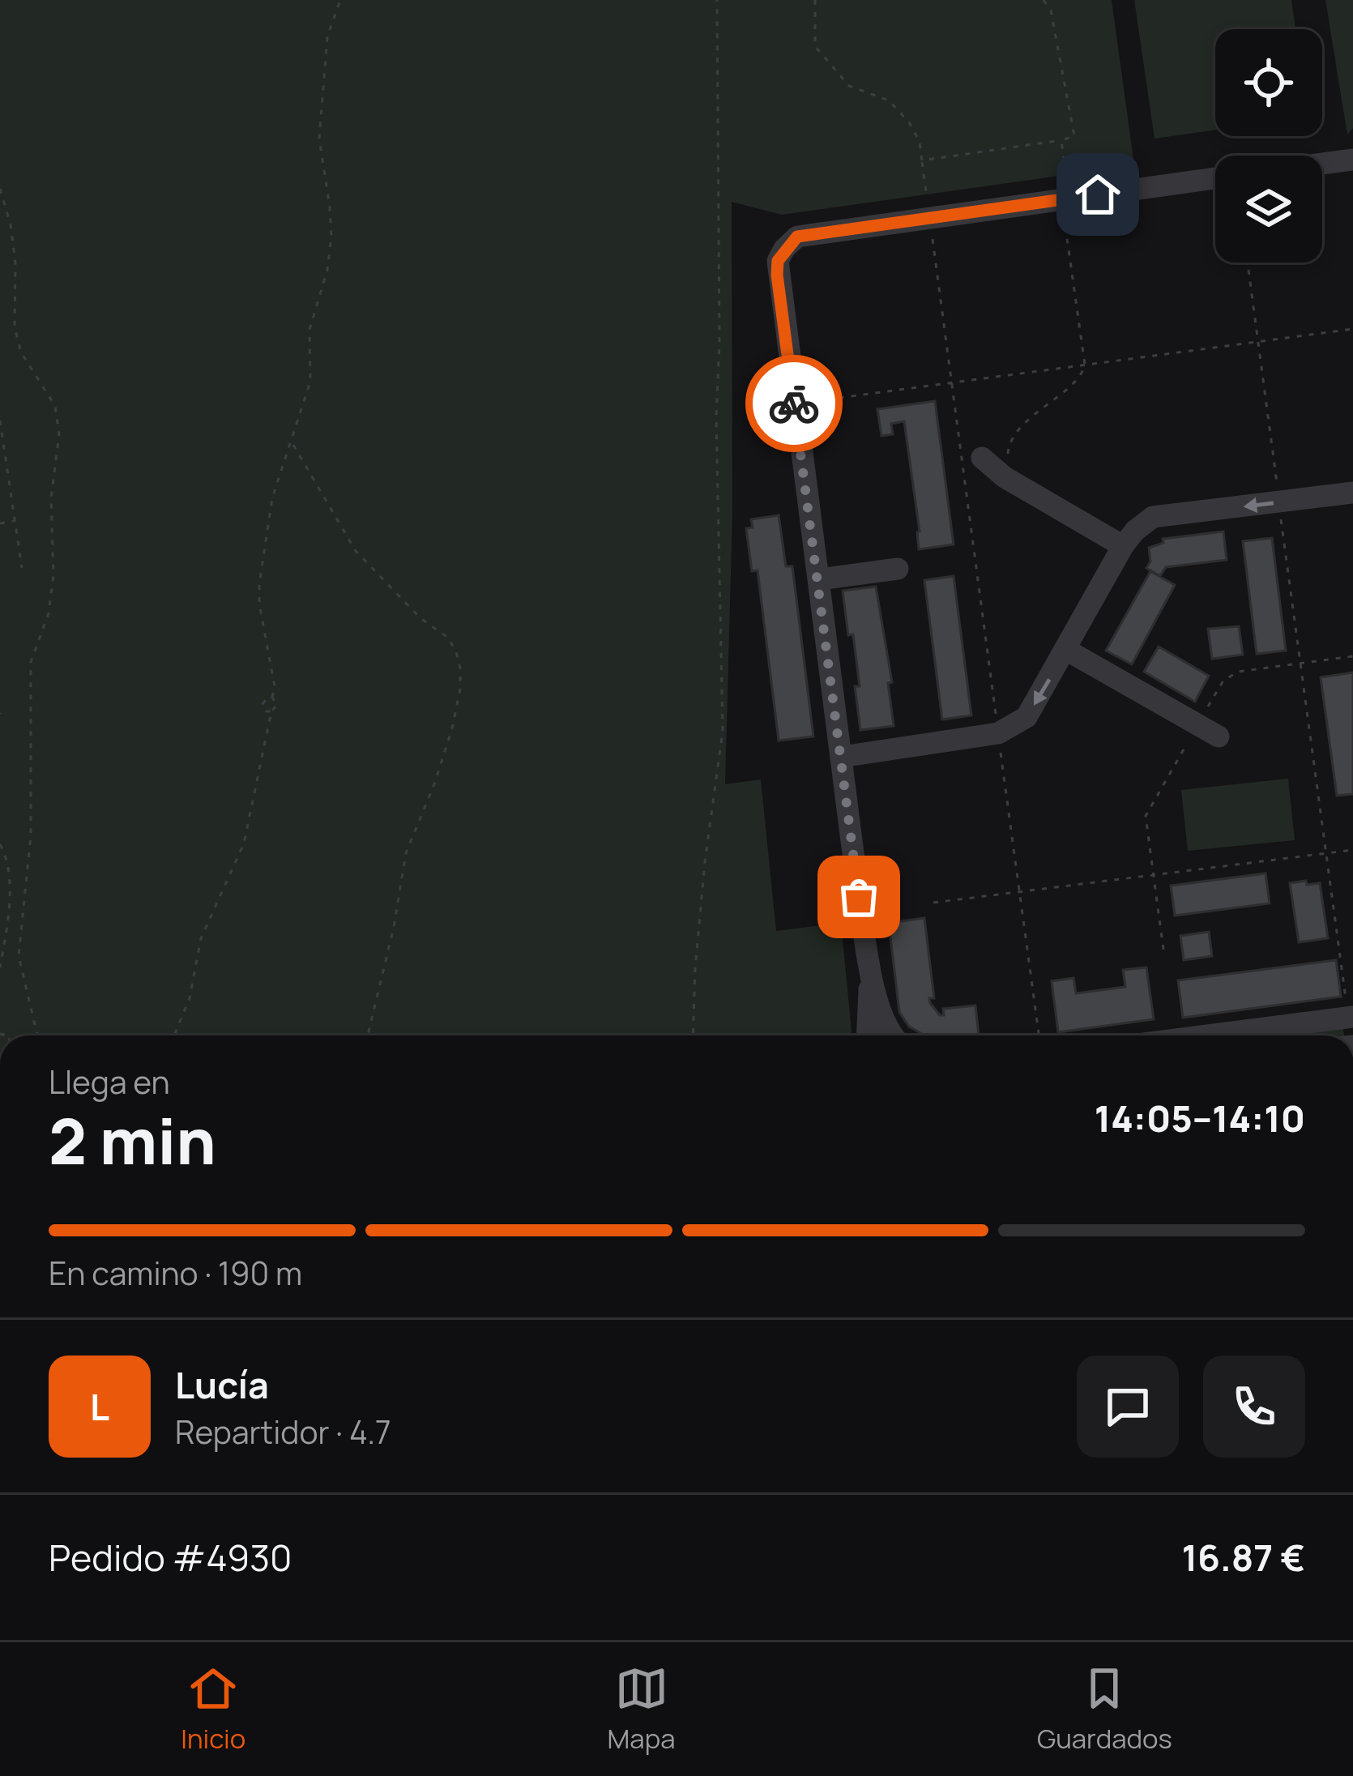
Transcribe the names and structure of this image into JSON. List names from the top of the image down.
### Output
{
  "page": {
    "heading": ["2 min", "Llega en", "14:05–14:10"],
    "panel": [
      "Lucía",
      "Repartidor · 4.7",
      "Pedido #4930",
      "16.87 €"
    ],
    "bar": "En camino · 190 m",
    "round": "L",
    "tabs": ["Inicio", "Mapa", "Guardados"]
  }
}
